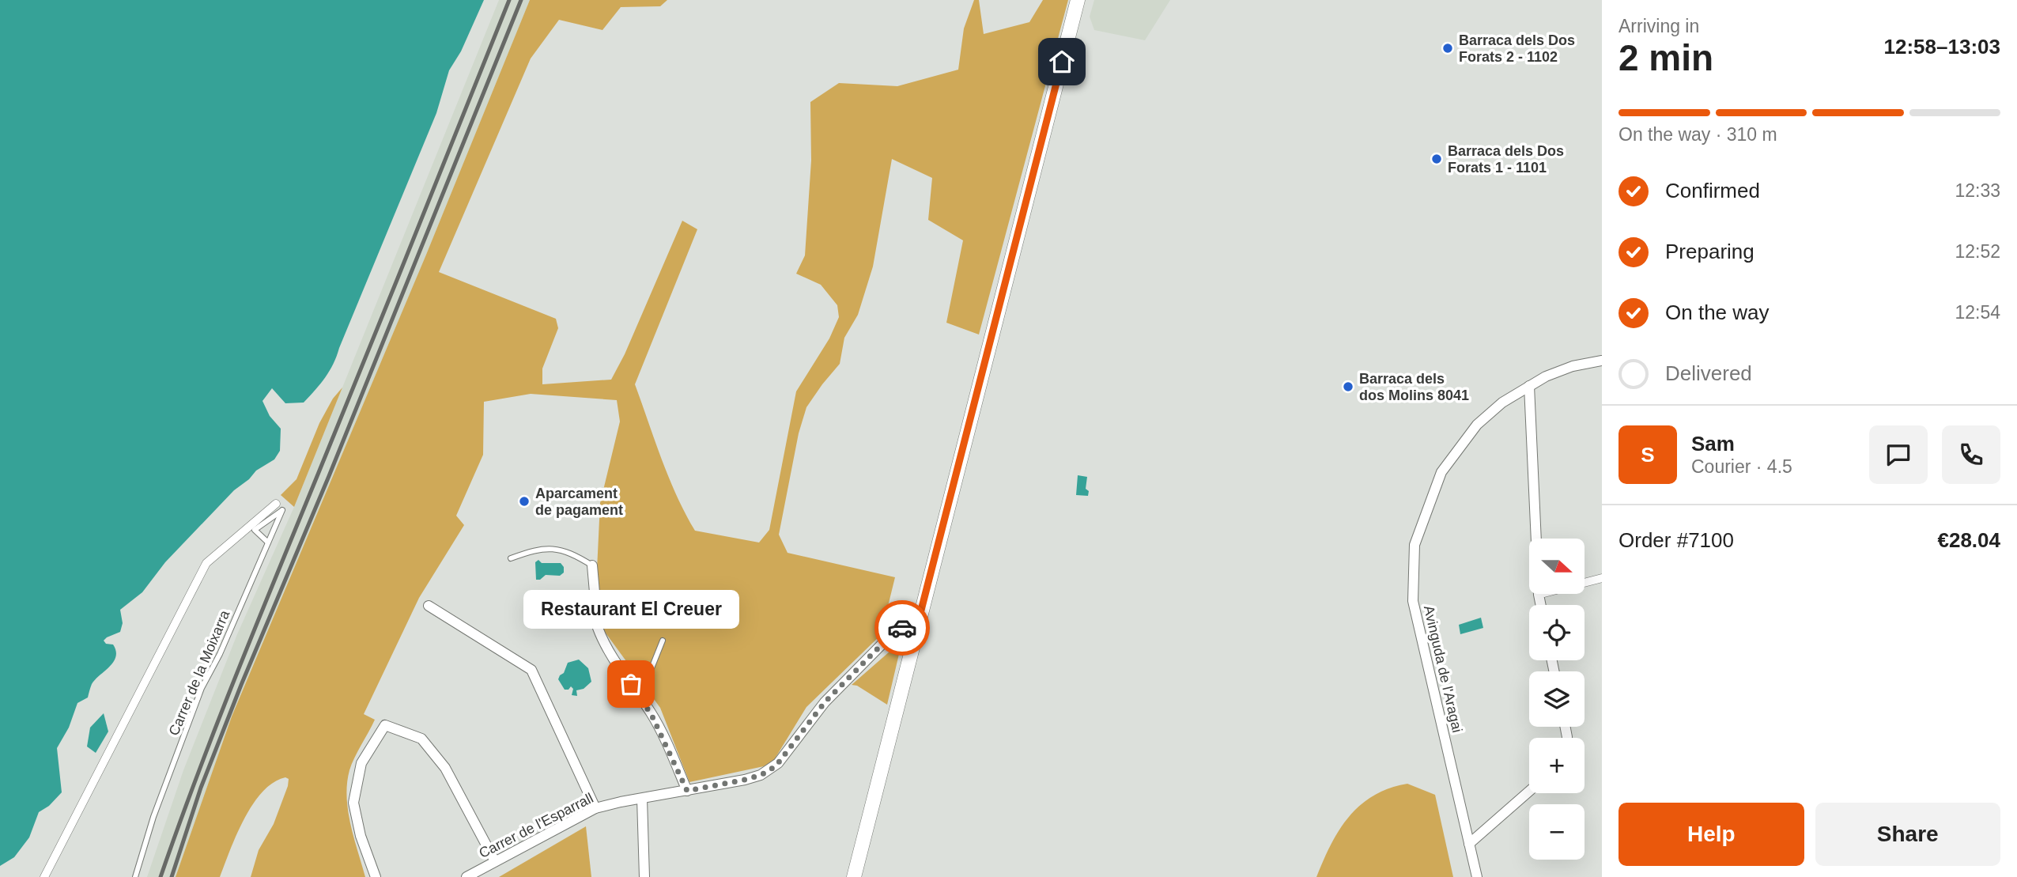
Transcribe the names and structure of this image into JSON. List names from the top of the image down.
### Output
{
  "streets": {
    "street": ["Avinguda de l'Aragai", "Carrer de l'Esparrall"],
    "lane": ["Carrer de la Moixarra"]
  },
  "places": [
    "Barraca dels Dos Forats 2 - 1102",
    "Barraca dels Dos Forats 1 - 1101",
    "Barraca dels dos Molins 8041",
    "Aparcament de pagament",
    "Restaurant El Creuer"
  ],
  "north": "right",
  "page": {
    "heading": ["2 min", "Arriving in", "12:58–13:03"],
    "panel": [
      "Sam",
      "Courier · 4.5",
      "Order #7100",
      "€28.04"
    ],
    "bar": "On the way · 310 m",
    "list": [
      ["Confirmed", "12:33"],
      ["Preparing", "12:52"],
      ["On the way", "12:54"],
      "Delivered"
    ],
    "round": "S",
    "map_buttons": ["+", "−"],
    "bubble": "Restaurant El Creuer",
    "buttons": ["Help", "Share"]
  }
}
